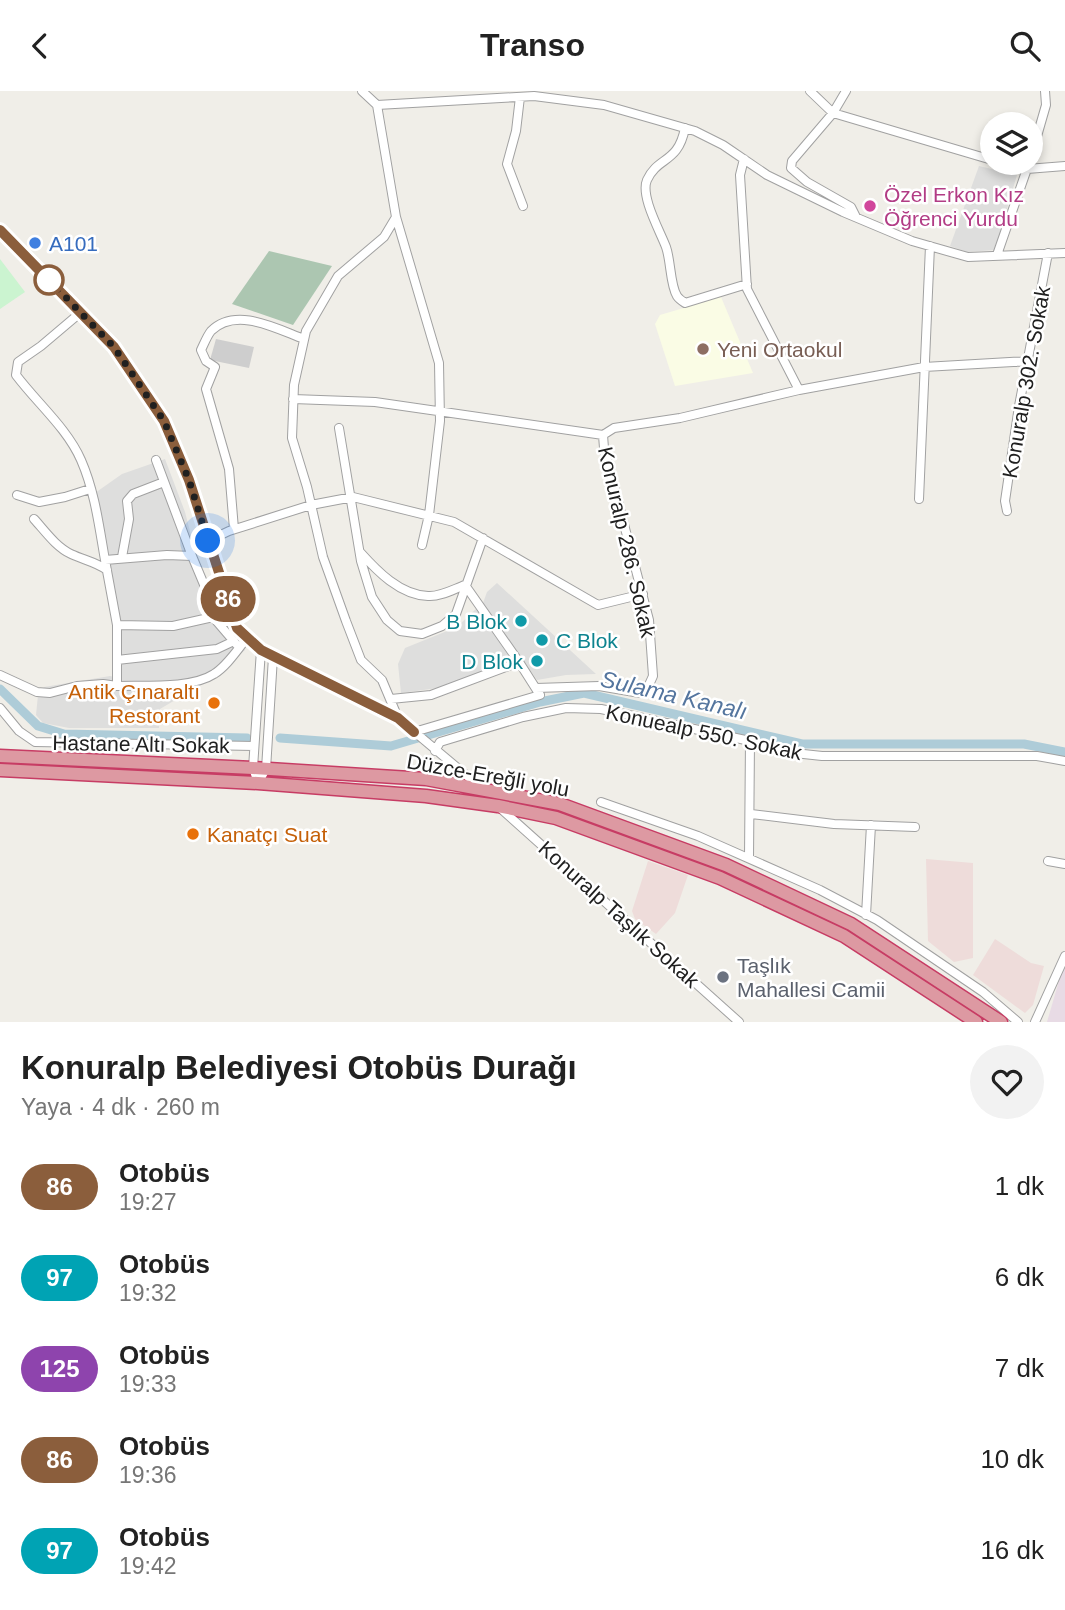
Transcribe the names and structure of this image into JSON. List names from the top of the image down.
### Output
{
  "streets": {
    "highway": ["Düzce-Ereğli yolu"],
    "street": [
      "Konuralp 302. Sokak",
      "Konuralp 286. Sokak",
      "Konuealp 550. Sokak",
      "Hastane Altı Sokak",
      "Konuralp Taşlık Sokak"
    ]
  },
  "crossings": [
    ["Konuralp 302. Sokak", "Konuralp 286. Sokak"],
    ["Düzce-Ereğli yolu", "Konuralp Taşlık Sokak"]
  ],
  "water": ["Sulama Kanalı"],
  "places": [
    "Özel Erkon Kız Öğrenci Yurdu",
    "A101",
    "Yeni Ortaokul",
    "B Blok",
    "C Blok",
    "D Blok",
    "Antik Çınaraltı Restorant",
    "Kanatçı Suat",
    "Taşlık Mahallesi Camii"
  ],
  "lines": ["bus line 86"],
  "page": {
    "header": "Transo",
    "on_map": "86",
    "heading": ["Konuralp Belediyesi Otobüs Durağı", "Yaya · 4 dk · 260 m"],
    "list": [
      {
        "mark": "86",
        "name": "Otobüs",
        "note": "19:27",
        "value": "1 dk"
      },
      {
        "mark": "97",
        "name": "Otobüs",
        "note": "19:32",
        "value": "6 dk"
      },
      {
        "mark": "125",
        "name": "Otobüs",
        "note": "19:33",
        "value": "7 dk"
      },
      {
        "mark": "86",
        "name": "Otobüs",
        "note": "19:36",
        "value": "10 dk"
      },
      {
        "mark": "97",
        "name": "Otobüs",
        "note": "19:42",
        "value": "16 dk"
      }
    ]
  }
}
